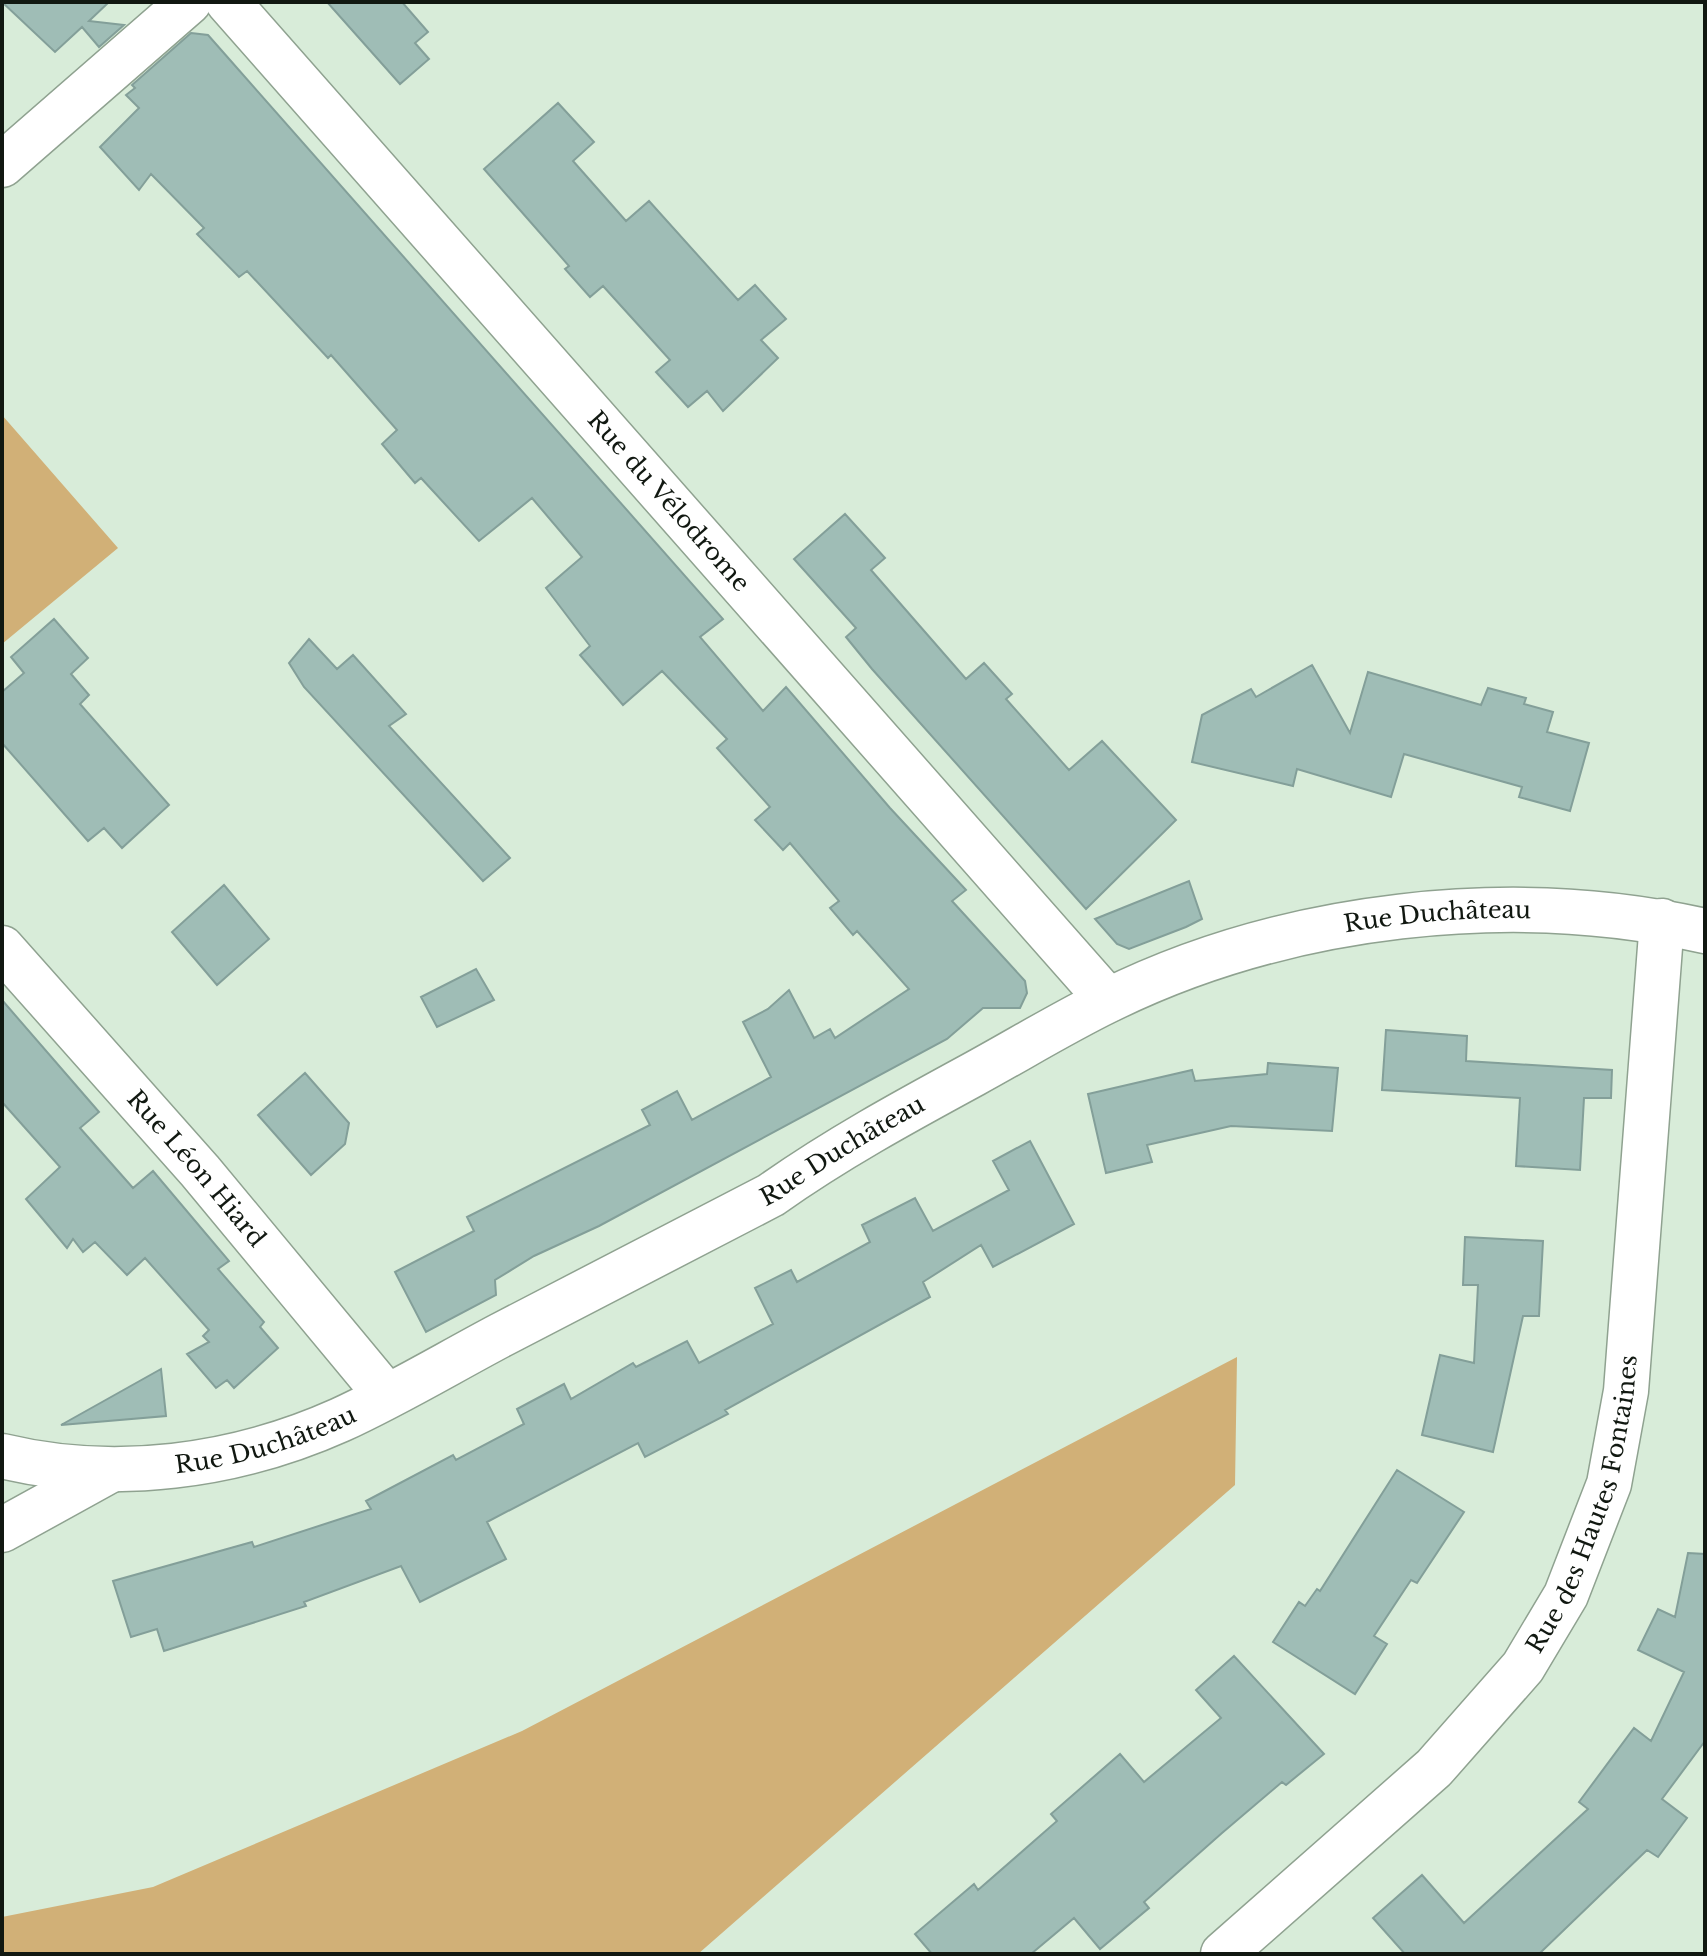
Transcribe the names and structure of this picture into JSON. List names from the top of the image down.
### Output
{
  "streets": {
    "street": [
      "Rue du Vélodrome",
      "Rue Duchâteau",
      "Rue Léon Hiard",
      "Rue des Hautes Fontaines"
    ]
  },
  "crossings": [
    ["Rue du Vélodrome", "Rue Duchâteau"],
    ["Rue Duchâteau", "Rue Léon Hiard"],
    ["Rue Duchâteau", "Rue des Hautes Fontaines"]
  ]
}
